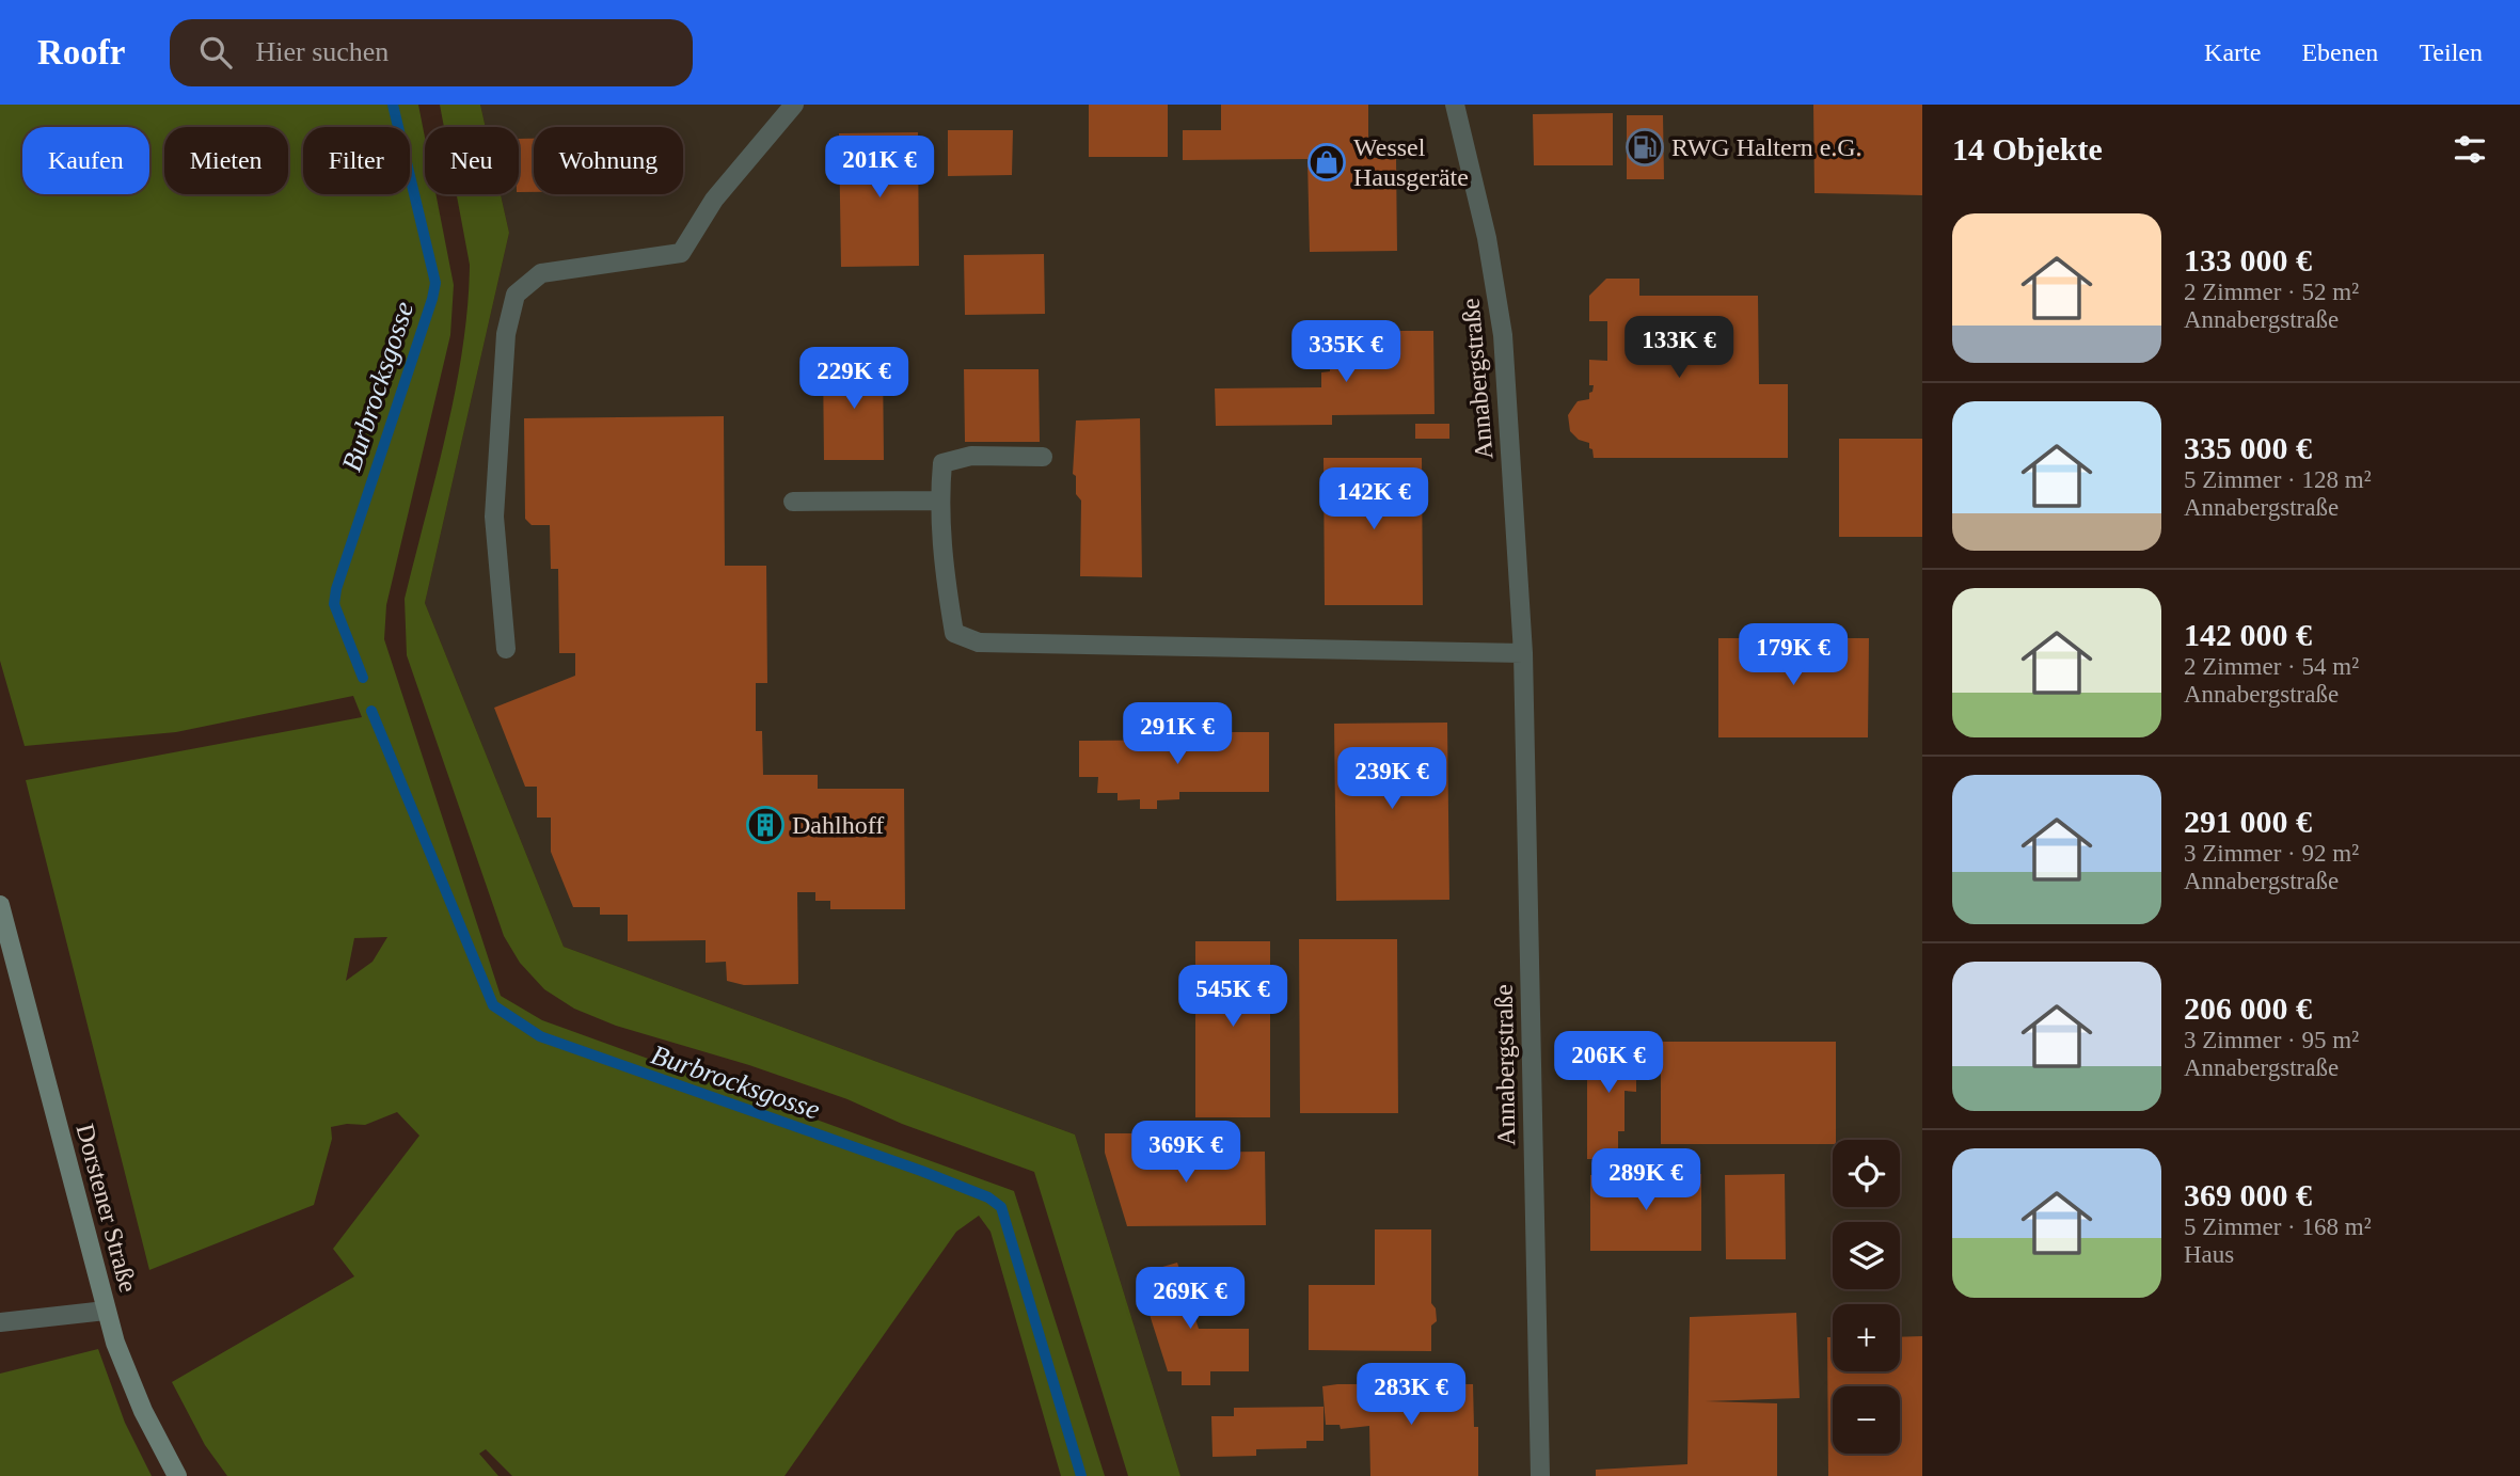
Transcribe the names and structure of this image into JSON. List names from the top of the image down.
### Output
{
  "streets": {
    "main road": ["Dorstener Straße"],
    "street": ["Annabergstraße"]
  },
  "water": ["Burbrocksgosse"],
  "places": {
    "fuel station": ["RWG Haltern e.G."],
    "shop": ["Wessel Hausgeräte"],
    "building": ["Dahlhoff"]
  },
  "page": {
    "header": "Roofr",
    "search": "Hier suchen",
    "nav": ["Karte", "Ebenen", "Teilen"],
    "heading": "14 Objekte",
    "chip": [
      "Kaufen",
      "Mieten",
      "Filter",
      "Neu",
      "Wohnung"
    ],
    "price": [
      "201K €",
      "133K €",
      "335K €",
      "229K €",
      "142K €",
      "179K €",
      "291K €",
      "239K €",
      "545K €",
      "206K €",
      "369K €",
      "289K €",
      "269K €",
      "283K €"
    ],
    "list": [
      {
        "name": "133 000 €",
        "note": "2 Zimmer · 52 m² · Annabergstraße"
      },
      {
        "name": "335 000 €",
        "note": "5 Zimmer · 128 m² · Annabergstraße"
      },
      {
        "name": "142 000 €",
        "note": "2 Zimmer · 54 m² · Annabergstraße"
      },
      {
        "name": "291 000 €",
        "note": "3 Zimmer · 92 m² · Annabergstraße"
      },
      {
        "name": "206 000 €",
        "note": "3 Zimmer · 95 m² · Annabergstraße"
      },
      {
        "name": "369 000 €",
        "note": "5 Zimmer · 168 m² · Haus"
      }
    ],
    "map_buttons": ["+", "−"]
  }
}
